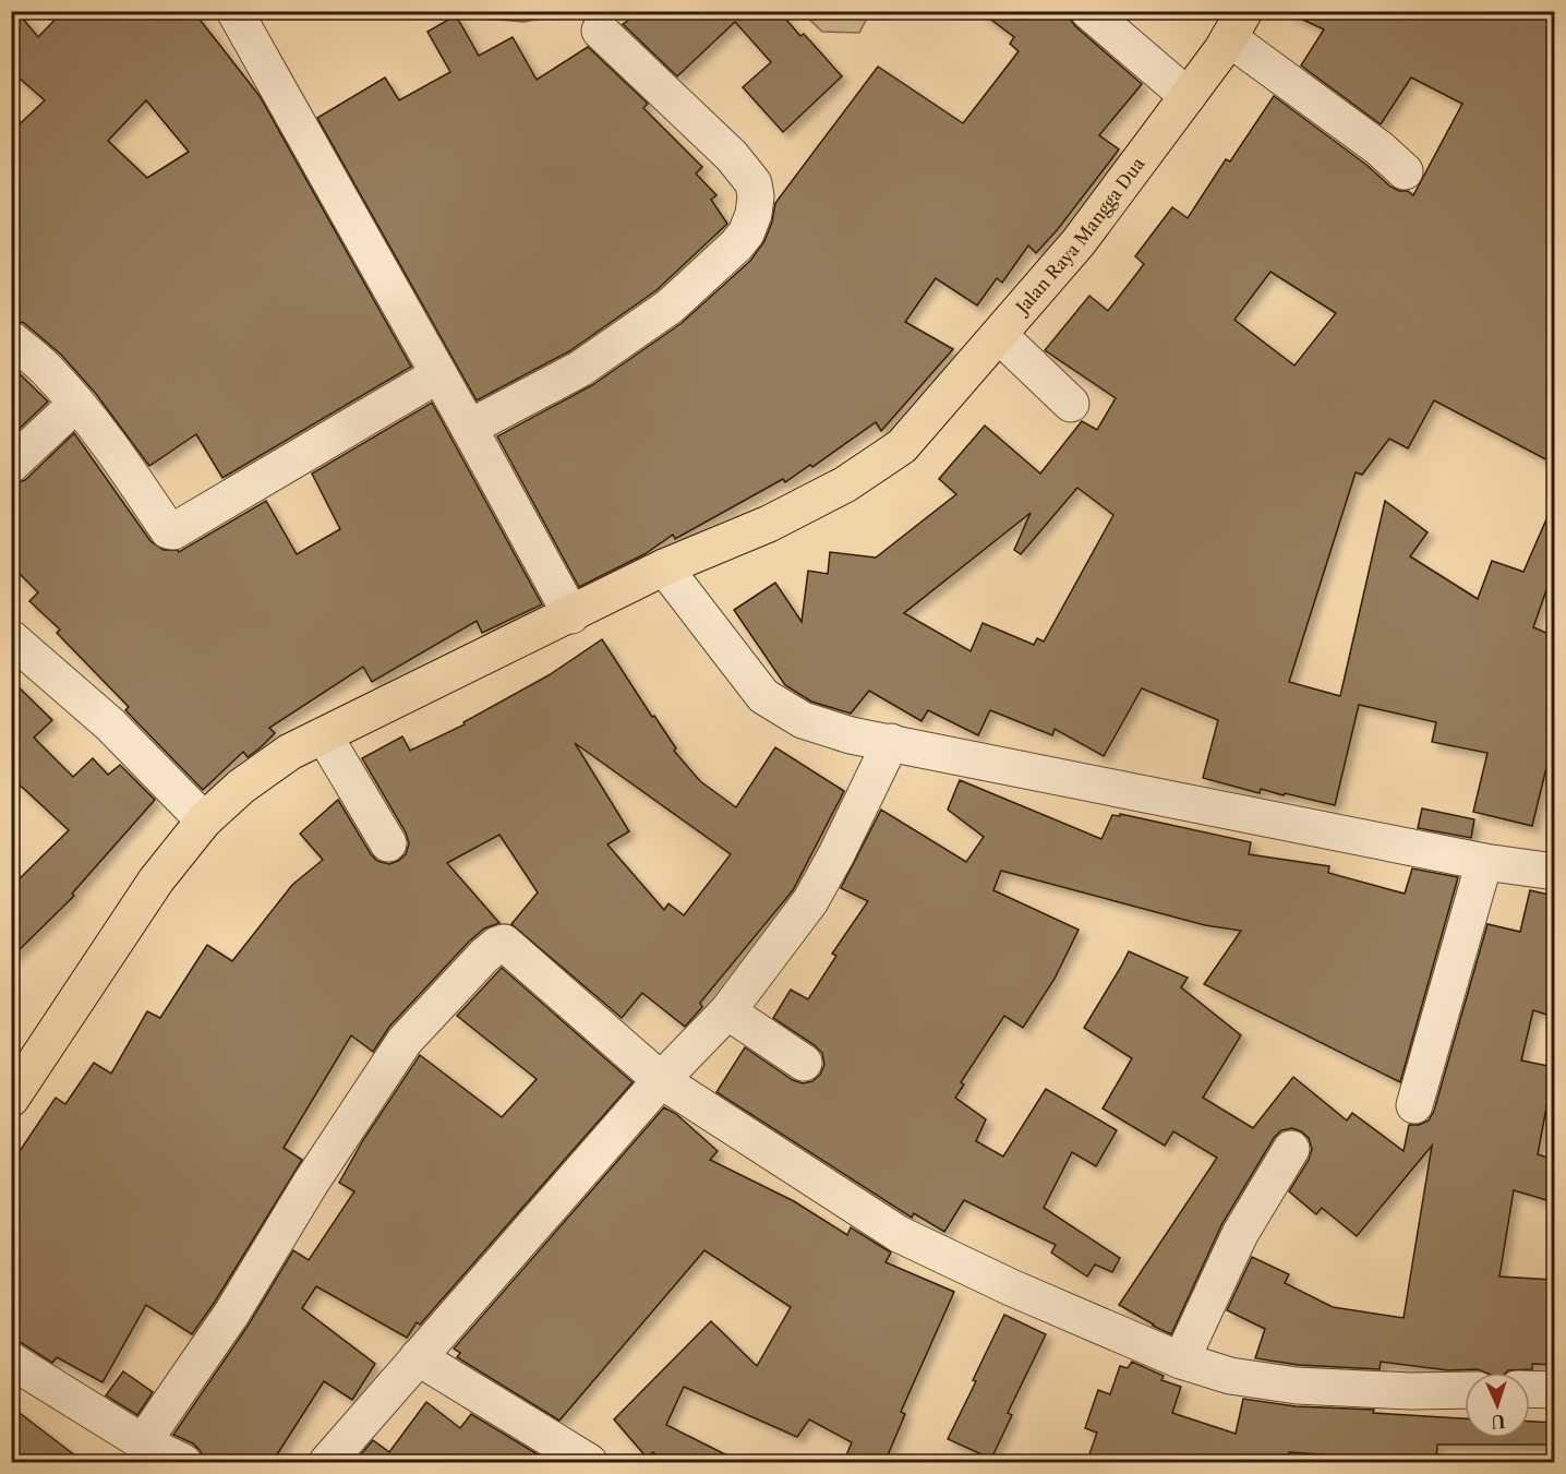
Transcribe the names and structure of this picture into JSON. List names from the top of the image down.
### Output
{
  "streets": {
    "highway": ["Jalan Raya Mangga Dua"]
  },
  "north": "bottom"
}
